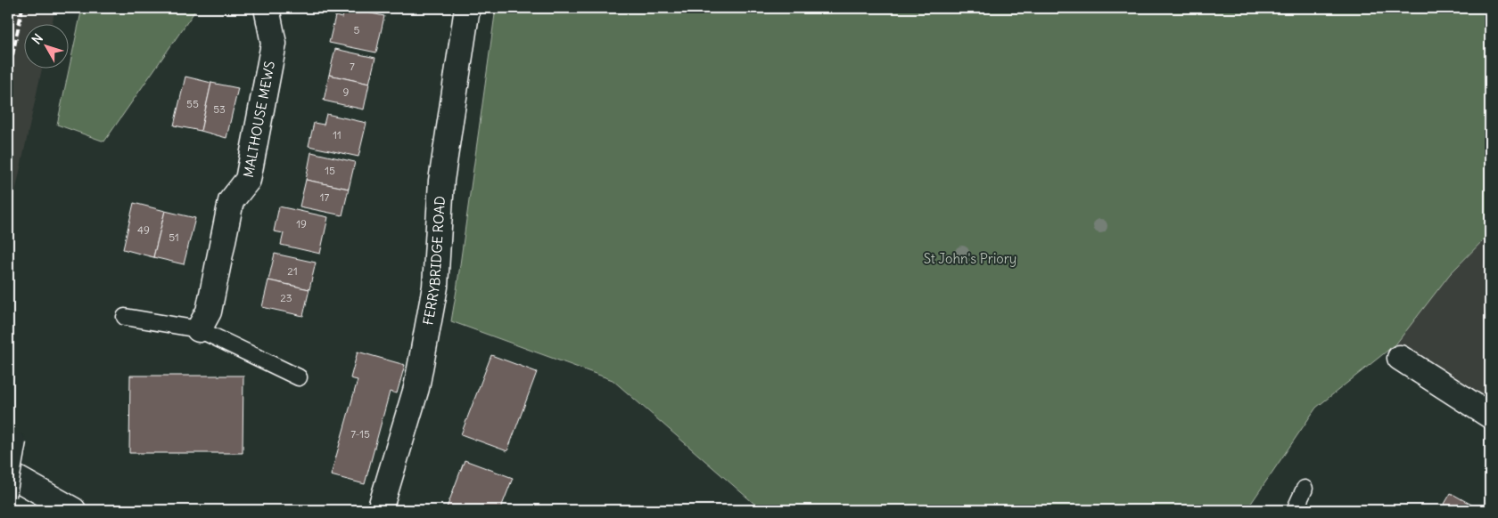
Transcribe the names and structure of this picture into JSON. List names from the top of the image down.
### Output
{
  "streets": {
    "street": ["MALTHOUSE MEWS", "FERRYBRIDGE ROAD"]
  },
  "parks": ["St John's Priory"],
  "house_numbers": [
    "5",
    "7",
    "9",
    "55",
    "53",
    "11",
    "15",
    "17",
    "19",
    "49",
    "51",
    "21",
    "23",
    "7-15"
  ],
  "north": "top left"
}
